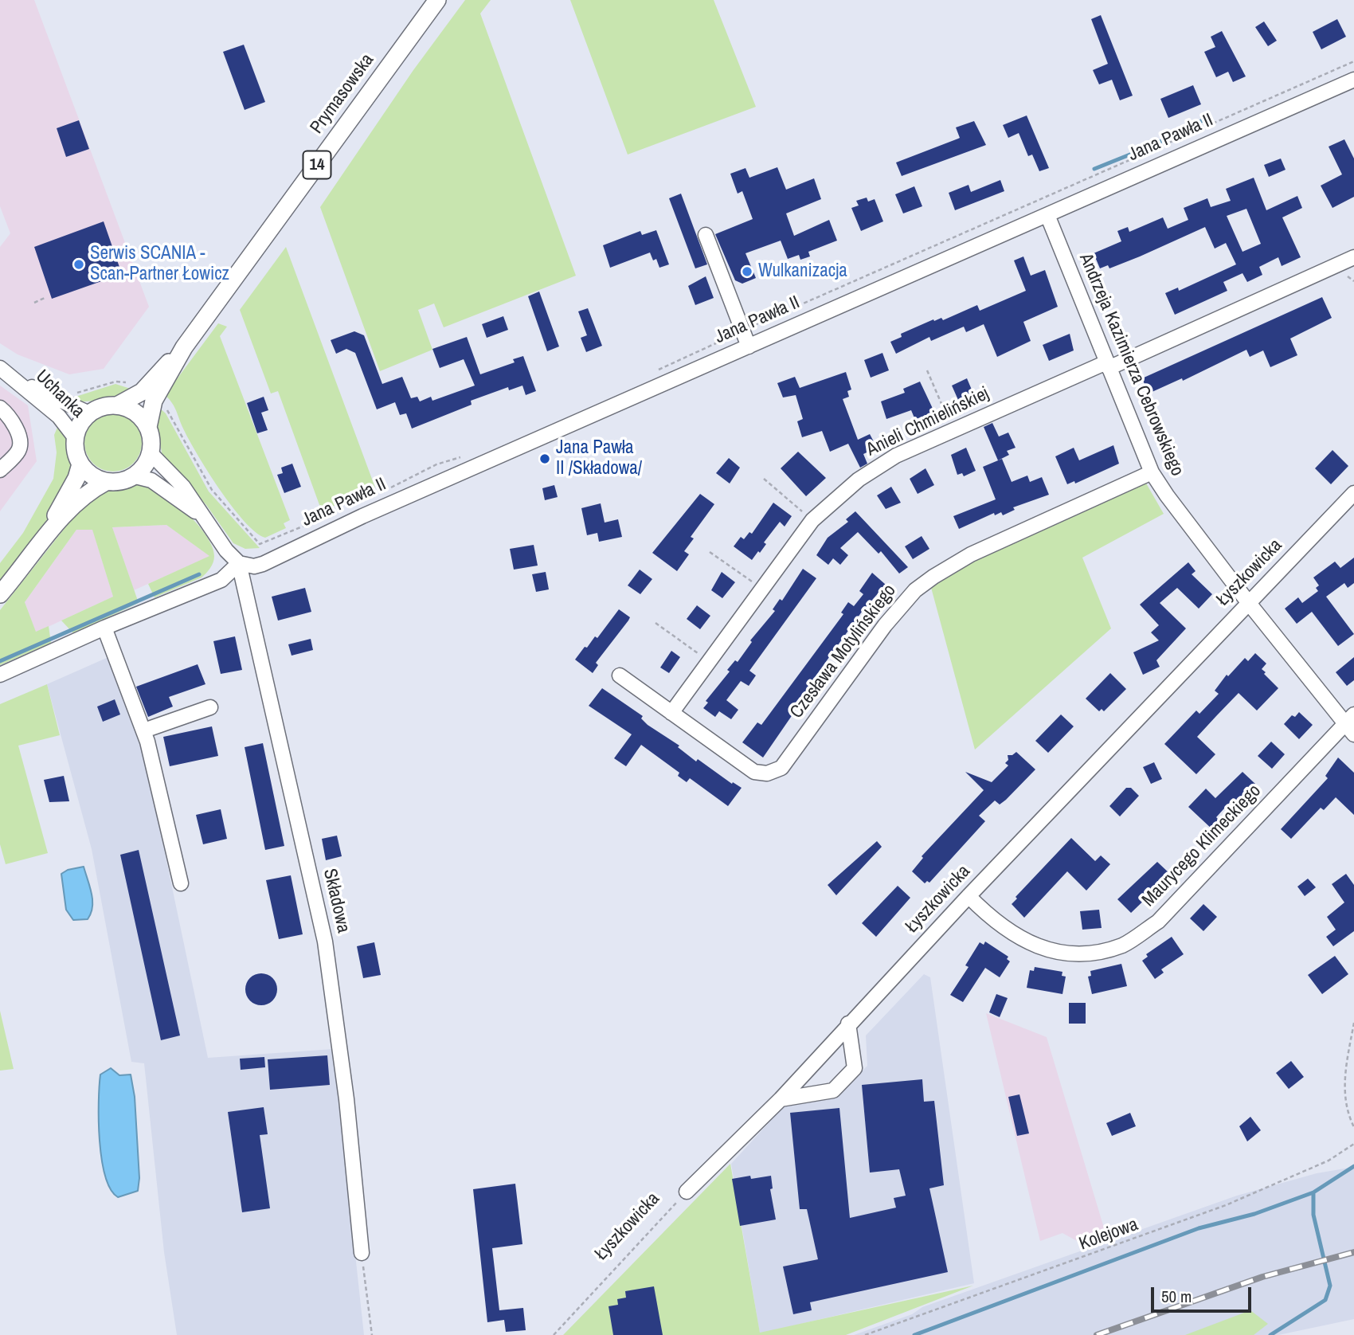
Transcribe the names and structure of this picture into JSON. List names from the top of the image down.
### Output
{
  "streets": {
    "main road": ["Prymasowska", "14"],
    "street": [
      "Jana Pawła II",
      "Andrzeja Kazimierza Cebrowskiego",
      "Uchanka",
      "Anieli Chmielińskiej",
      "Łyszkowicka",
      "Czesława Motylińskiego",
      "Maurycego Klimeckiego",
      "Składowa"
    ],
    "path": ["Kolejowa"]
  },
  "crossings": [
    ["Prymasowska", "14"],
    ["Prymasowska", "Uchanka"],
    ["Jana Pawła II", "Andrzeja Kazimierza Cebrowskiego"],
    ["Jana Pawła II", "Składowa"],
    ["14", "Uchanka"],
    ["Andrzeja Kazimierza Cebrowskiego", "Anieli Chmielińskiej"],
    ["Andrzeja Kazimierza Cebrowskiego", "Łyszkowicka"],
    ["Andrzeja Kazimierza Cebrowskiego", "Czesława Motylińskiego"],
    ["Andrzeja Kazimierza Cebrowskiego", "Maurycego Klimeckiego"],
    ["Anieli Chmielińskiej", "Czesława Motylińskiego"],
    ["Łyszkowicka", "Maurycego Klimeckiego"]
  ],
  "places": ["Serwis SCANIA - Scan-Partner Łowicz", "Wulkanizacja", "Jana Pawła II /Składowa/"],
  "scale_bar": "50 m"
}
